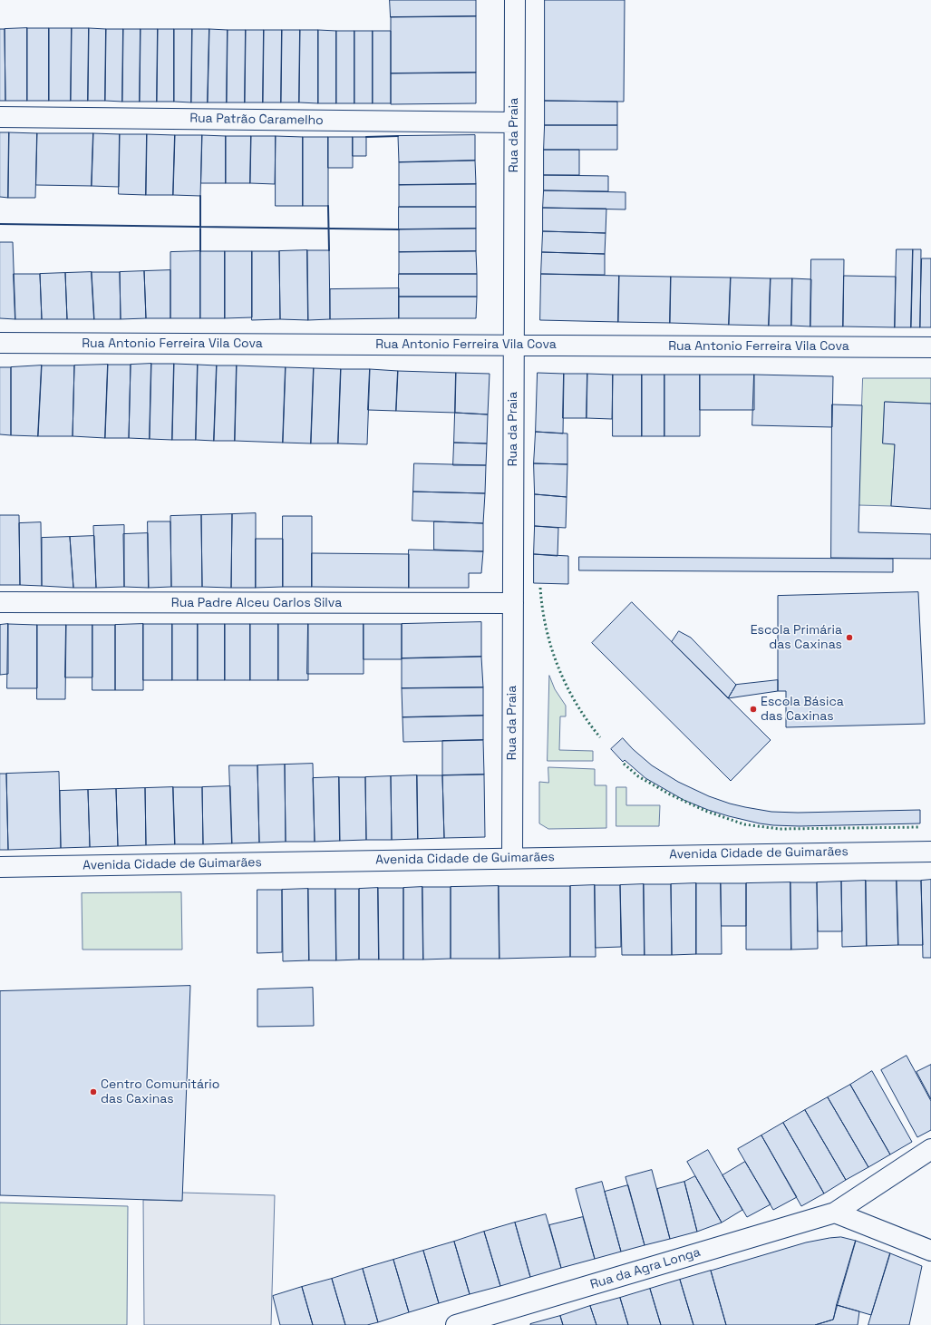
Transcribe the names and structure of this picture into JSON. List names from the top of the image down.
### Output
{
  "streets": {
    "street": [
      "Rua Patrão Caramelho",
      "Rua da Praia",
      "Rua Antonio Ferreira Vila Cova",
      "Rua Padre Alceu Carlos Silva",
      "Avenida Cidade de Guimarães",
      "Rua da Agra Longa"
    ]
  },
  "crossings": [
    ["Rua Patrão Caramelho", "Rua da Praia"],
    ["Rua da Praia", "Rua Antonio Ferreira Vila Cova"],
    ["Rua da Praia", "Rua Padre Alceu Carlos Silva"],
    ["Rua da Praia", "Avenida Cidade de Guimarães"]
  ],
  "places": ["Escola Primária das Caxinas", "Escola Básica das Caxinas", "Centro Comunitário das Caxinas"]
}
